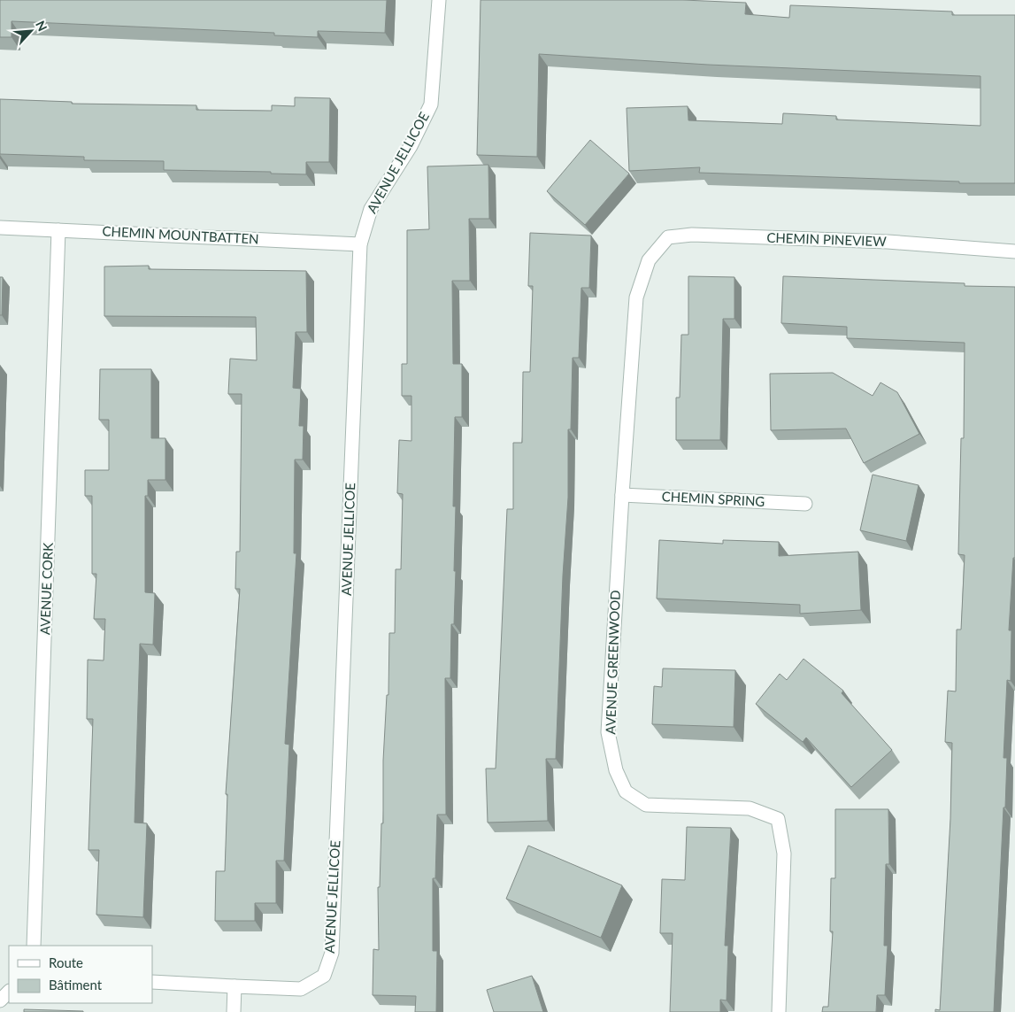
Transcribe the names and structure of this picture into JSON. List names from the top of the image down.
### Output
{
  "streets": {
    "street": [
      "AVENUE JELLICOE",
      "CHEMIN MOUNTBATTEN",
      "CHEMIN PINEVIEW",
      "CHEMIN SPRING",
      "AVENUE CORK",
      "AVENUE GREENWOOD"
    ]
  },
  "crossings": [
    ["AVENUE JELLICOE", "CHEMIN MOUNTBATTEN"],
    ["CHEMIN MOUNTBATTEN", "AVENUE CORK"],
    ["CHEMIN PINEVIEW", "AVENUE GREENWOOD"],
    ["CHEMIN SPRING", "AVENUE GREENWOOD"]
  ],
  "legend": ["Route", "Bâtiment"],
  "north": "top right"
}
